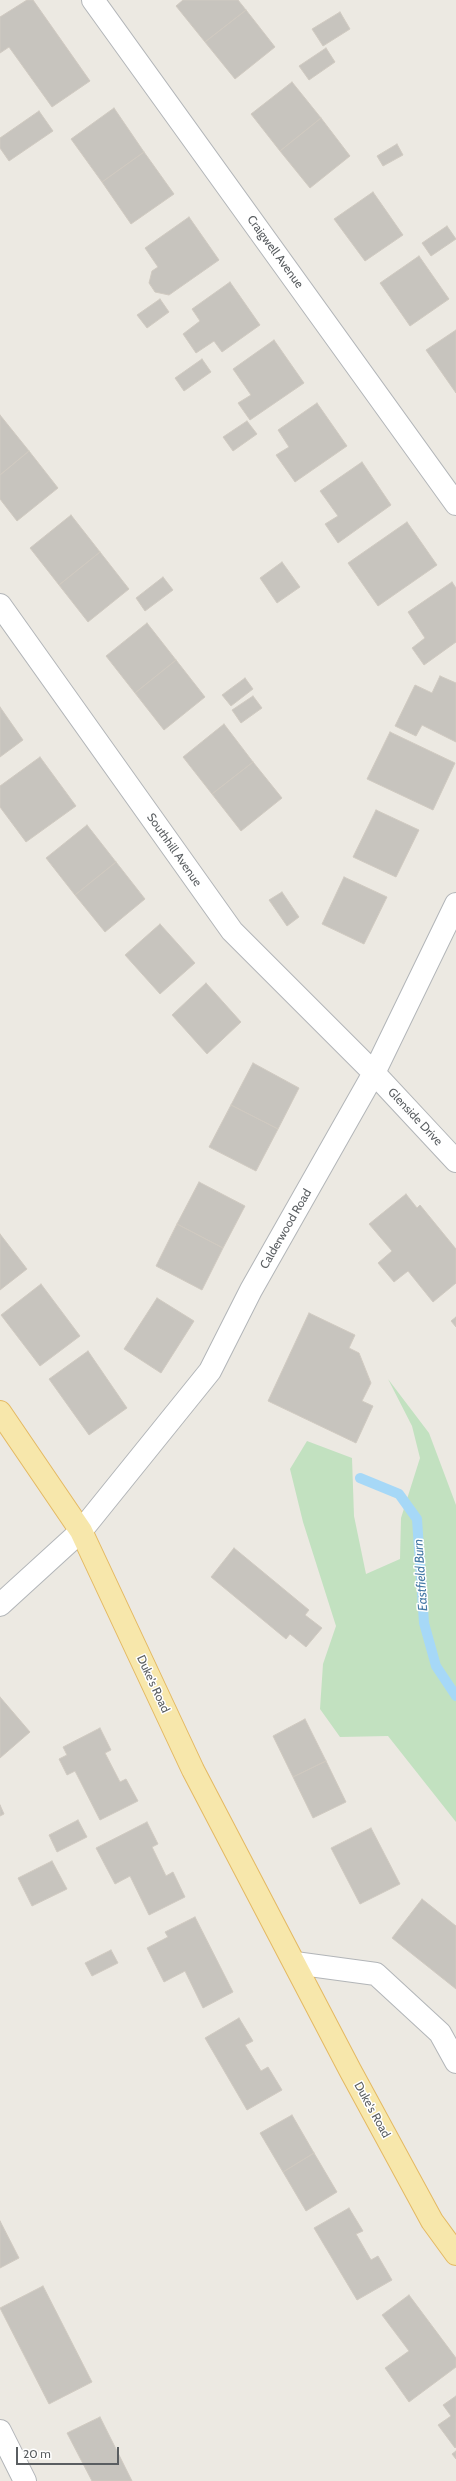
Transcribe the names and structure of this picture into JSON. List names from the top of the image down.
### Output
{
  "streets": {
    "main road": ["Duke's Road"],
    "street": [
      "Craigwell Avenue",
      "Southhill Avenue",
      "Glenside Drive",
      "Calderwood Road"
    ]
  },
  "crossings": [
    ["Southhill Avenue", "Glenside Drive"],
    ["Southhill Avenue", "Calderwood Road"],
    ["Glenside Drive", "Calderwood Road"],
    ["Calderwood Road", "Duke's Road"]
  ],
  "water": ["Eastfield Burn"],
  "scale_bar": "20 m"
}
